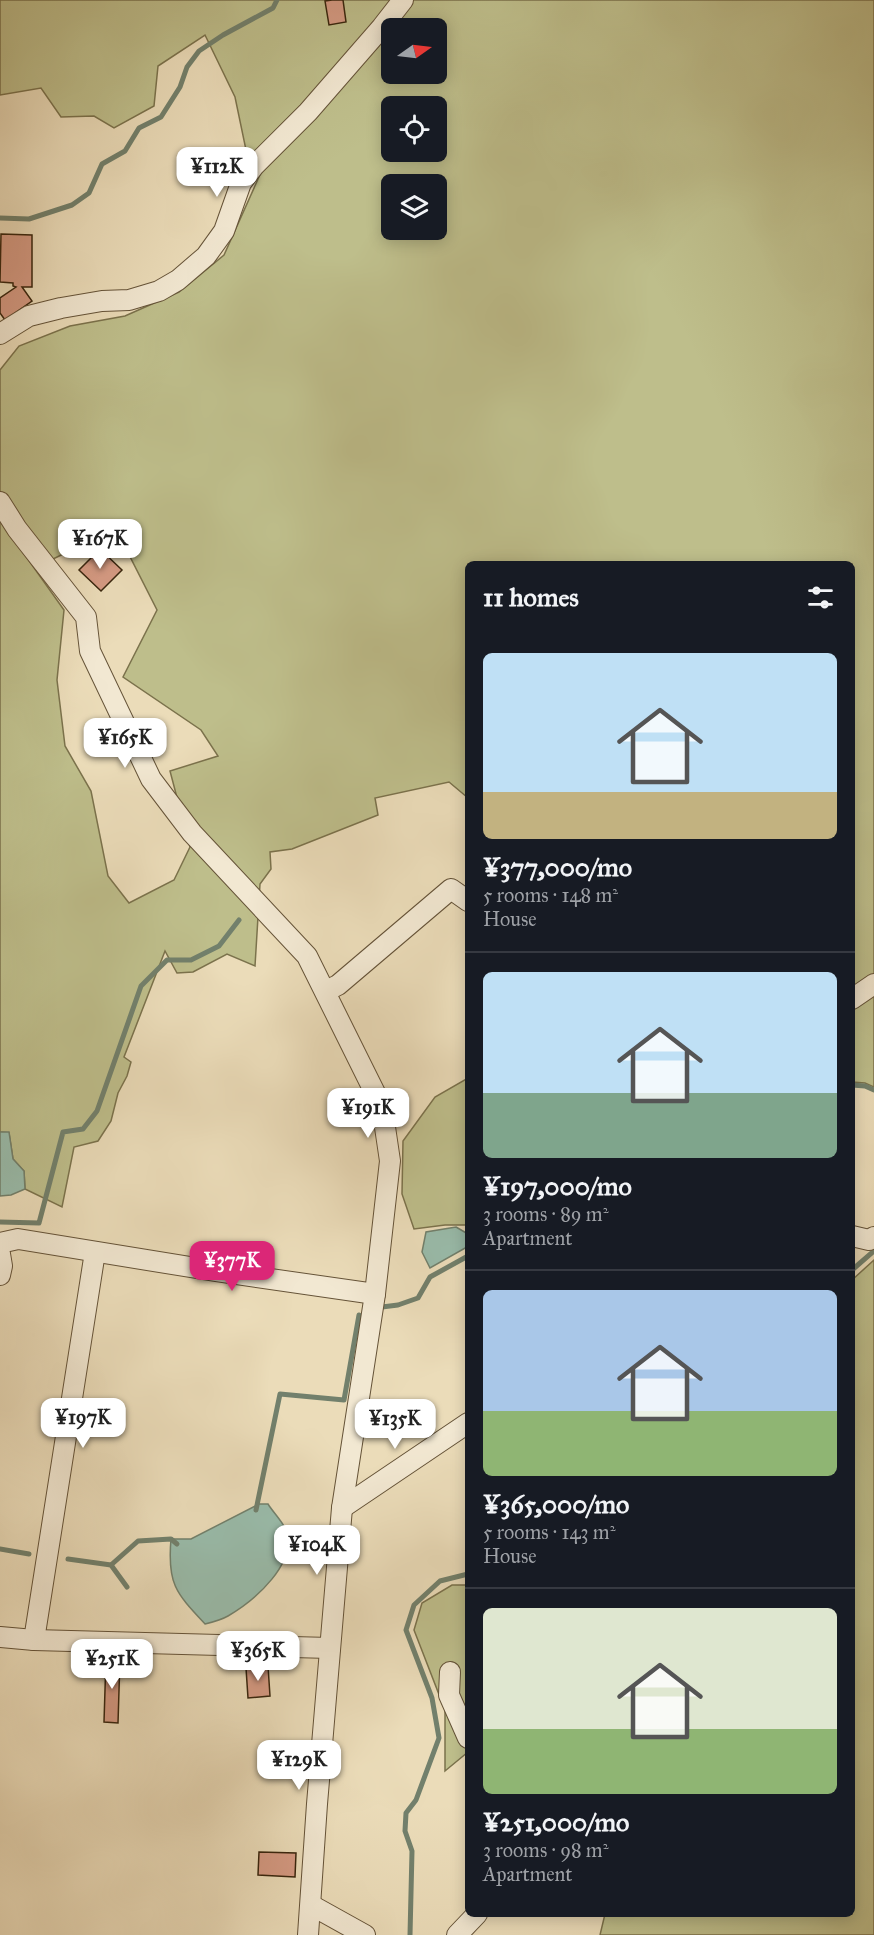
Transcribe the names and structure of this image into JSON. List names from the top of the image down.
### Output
{
  "north": "right",
  "page": {
    "price": [
      "¥112K",
      "¥167K",
      "¥165K",
      "¥191K",
      "¥377K",
      "¥197K",
      "¥135K",
      "¥104K",
      "¥365K",
      "¥251K",
      "¥129K"
    ],
    "heading": "11 homes",
    "list": [
      {
        "name": "¥377,000/mo",
        "note": "5 rooms · 148 m² · House"
      },
      {
        "name": "¥197,000/mo",
        "note": "3 rooms · 89 m² · Apartment"
      },
      {
        "name": "¥365,000/mo",
        "note": "5 rooms · 143 m² · House"
      },
      {
        "name": "¥251,000/mo",
        "note": "3 rooms · 98 m² · Apartment"
      }
    ]
  }
}
